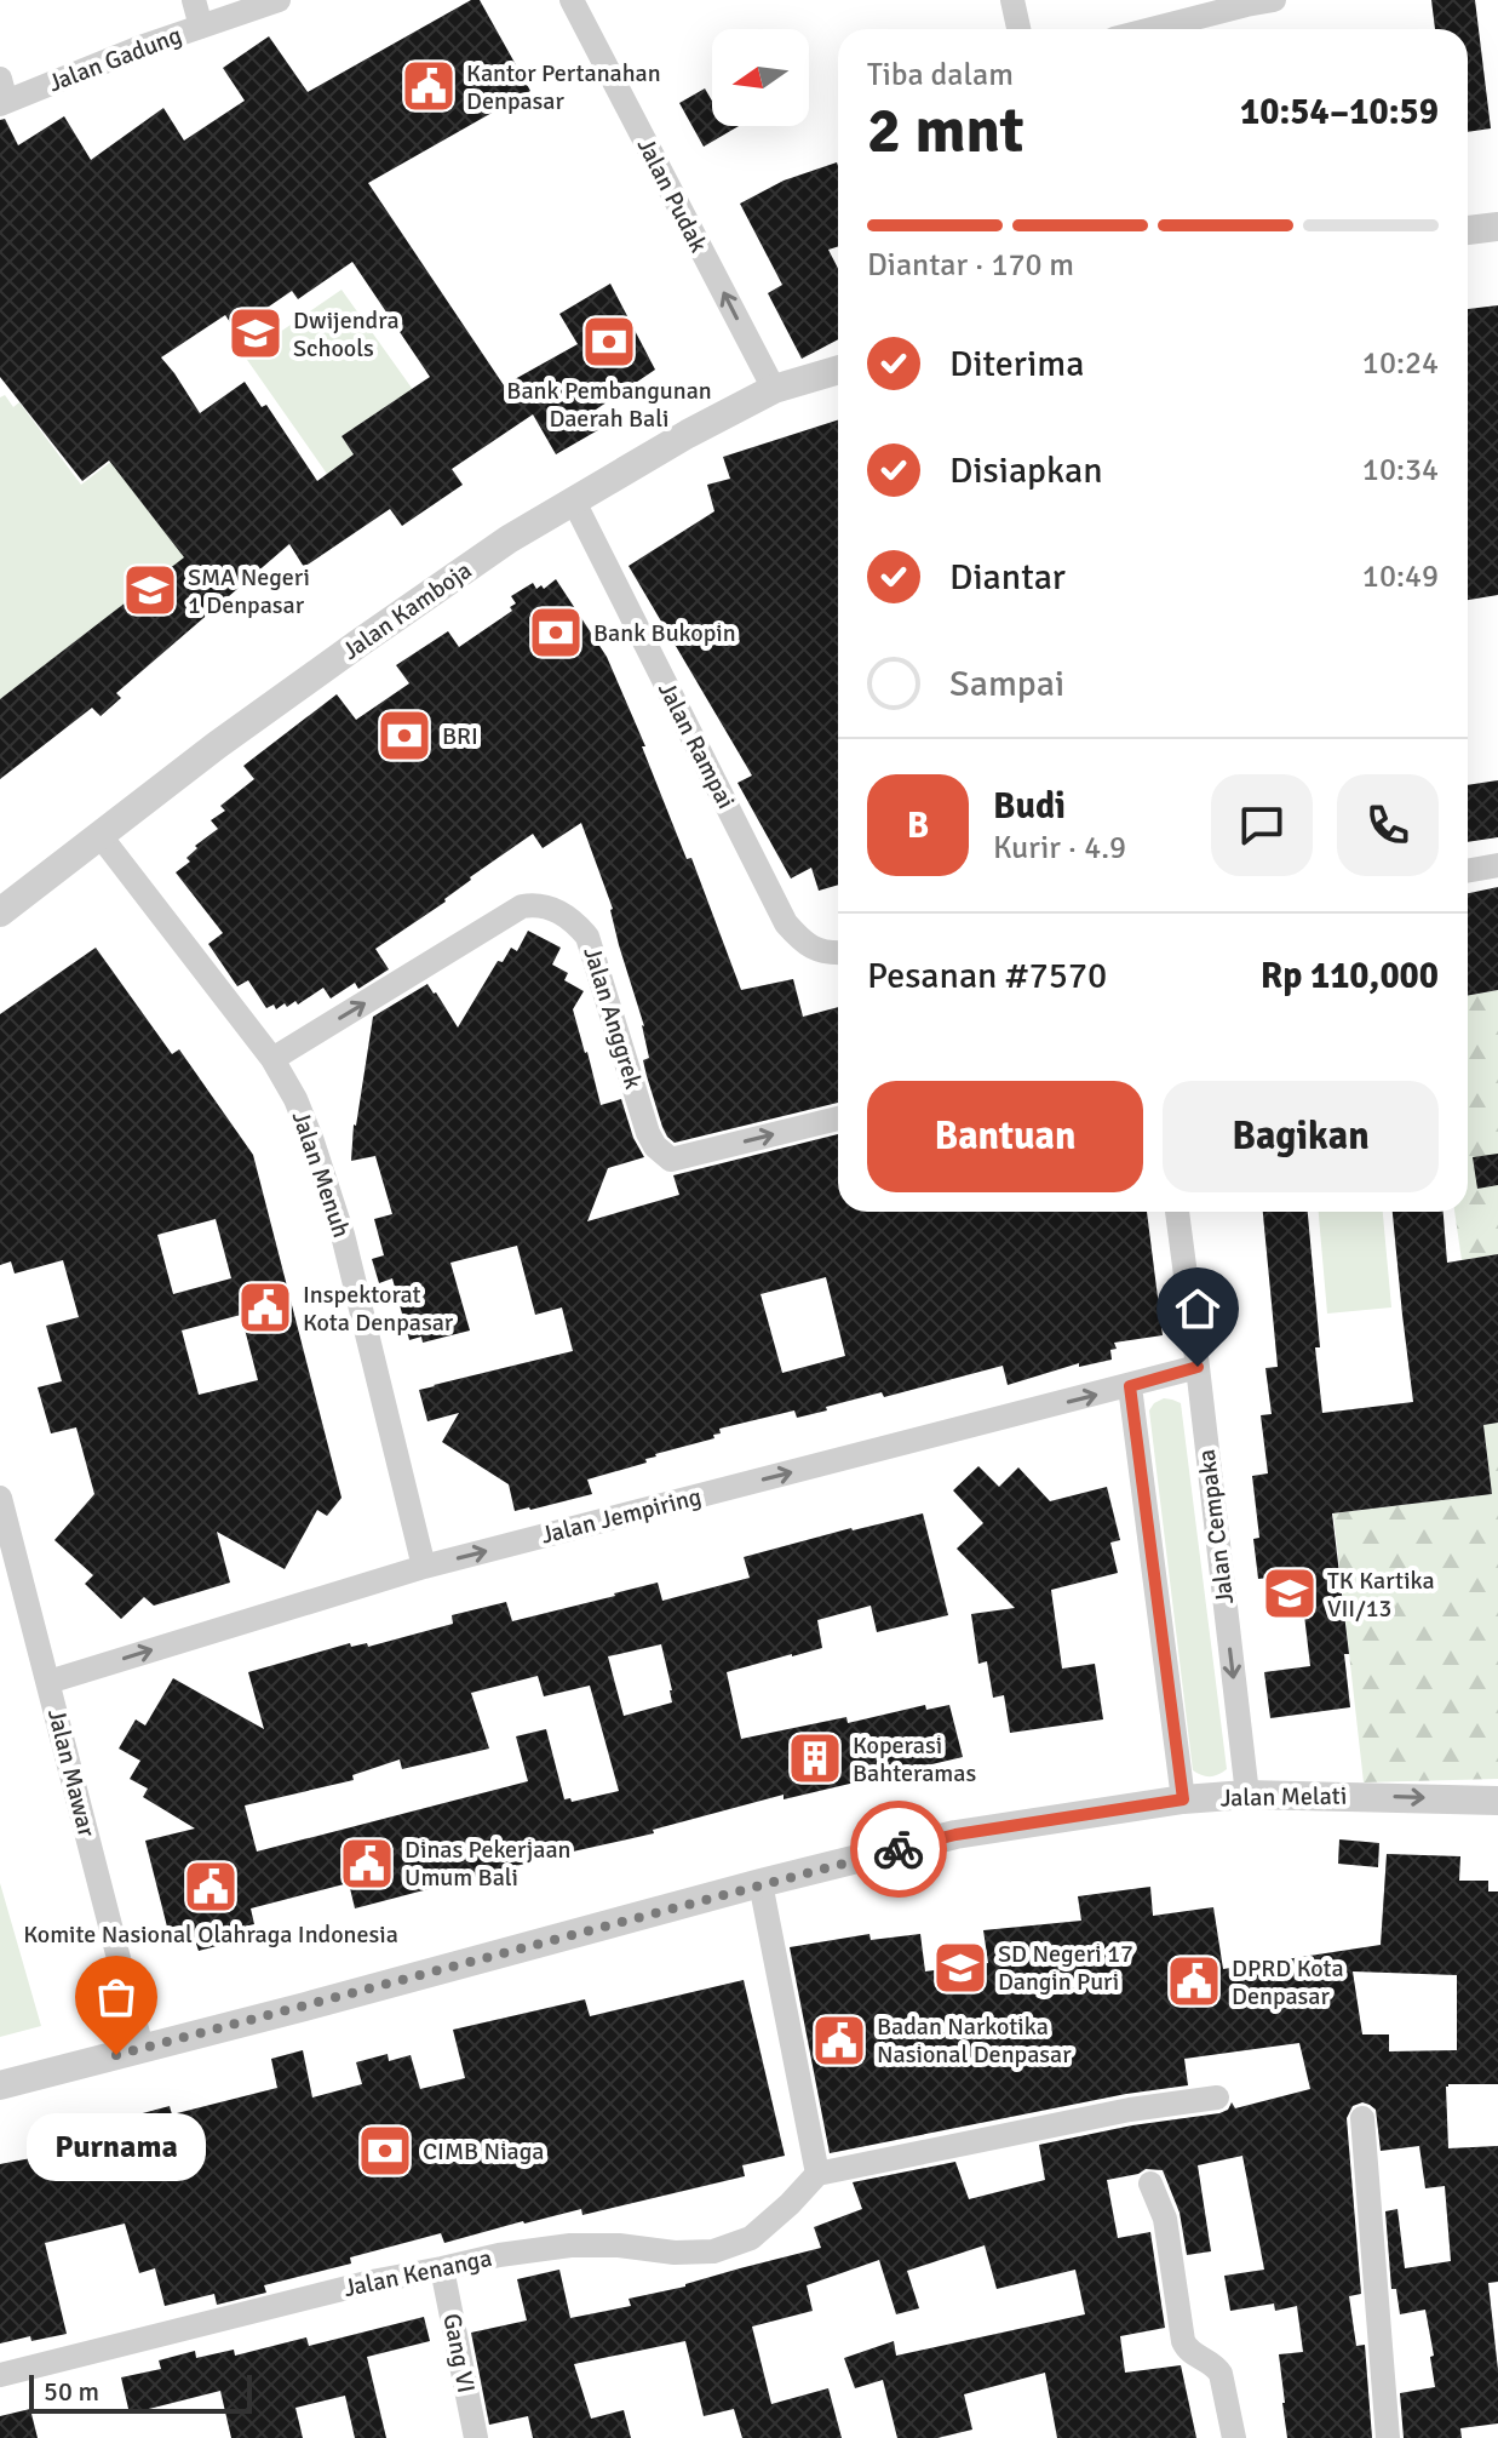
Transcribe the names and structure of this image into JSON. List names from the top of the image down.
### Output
{
  "streets": {
    "street": [
      "Jalan Gadung",
      "Jalan Pudak",
      "Jalan Kamboja",
      "Jalan Rampai",
      "Jalan Anggrek",
      "Jalan Menuh",
      "Jalan Jempiring",
      "Jalan Cempaka",
      "Jalan Mawar",
      "Jalan Melati",
      "Jalan Kenanga",
      "Gang VI"
    ]
  },
  "crossings": [
    ["Jalan Pudak", "Jalan Kamboja"],
    ["Jalan Kamboja", "Jalan Rampai"],
    ["Jalan Kamboja", "Jalan Menuh"],
    ["Jalan Anggrek", "Jalan Menuh"],
    ["Jalan Menuh", "Jalan Jempiring"],
    ["Jalan Jempiring", "Jalan Cempaka"],
    ["Jalan Jempiring", "Jalan Mawar"],
    ["Jalan Cempaka", "Jalan Melati"],
    ["Jalan Mawar", "Jalan Melati"],
    ["Jalan Kenanga", "Gang VI"]
  ],
  "one_way": ["Jalan Pudak", "Jalan Jempiring"],
  "places": {
    "public building": [
      "Kantor Pertanahan Denpasar",
      "Inspektorat Kota Denpasar",
      "Dinas Pekerjaan Umum Bali",
      "Komite Nasional Olahraga Indonesia",
      "DPRD Kota Denpasar",
      "Badan Narkotika Nasional Denpasar"
    ],
    "school or university": [
      "Dwijendra Schools",
      "SMA Negeri 1 Denpasar",
      "TK Kartika VII/13",
      "SD Negeri 17 Dangin Puri"
    ],
    "bank": [
      "Bank Pembangunan Daerah Bali",
      "Bank Bukopin",
      "BRI",
      "CIMB Niaga"
    ],
    "building": ["Koperasi Bahteramas"],
    "other": ["Purnama"]
  },
  "scale_bar": "50 m",
  "north": "left",
  "page": {
    "heading": ["2 mnt", "Tiba dalam", "10:54–10:59"],
    "panel": [
      "Budi",
      "Kurir · 4.9",
      "Pesanan #7570",
      "Rp 110,000"
    ],
    "bar": "Diantar · 170 m",
    "list": [
      ["Diterima", "10:24"],
      ["Disiapkan", "10:34"],
      ["Diantar", "10:49"],
      "Sampai"
    ],
    "round": "B",
    "buttons": ["Bantuan", "Bagikan"],
    "bubble": "Purnama",
    "scale": "50 m"
  }
}
